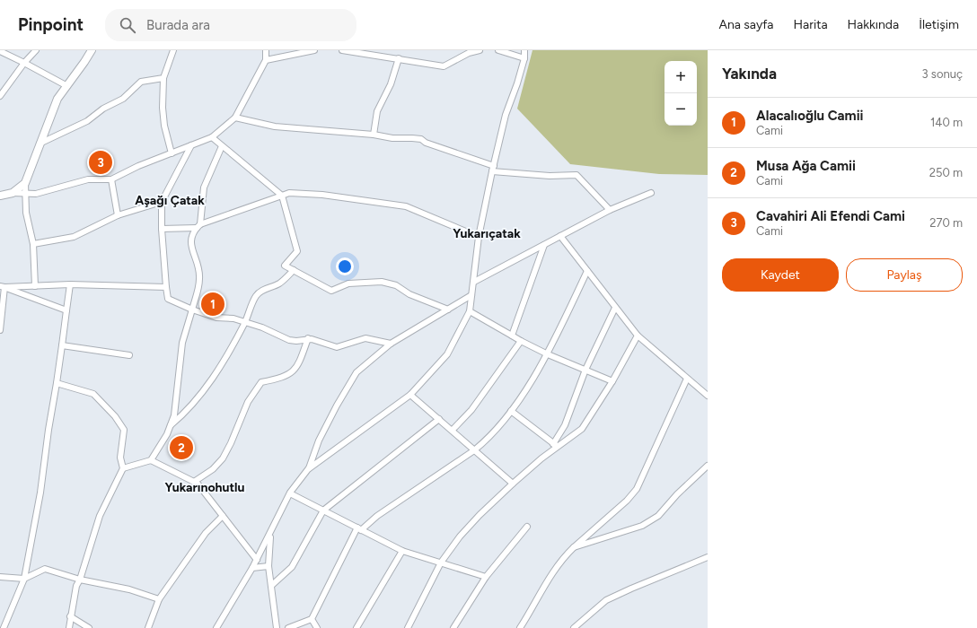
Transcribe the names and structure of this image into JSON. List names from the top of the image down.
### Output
{
  "districts": ["Aşağı Çatak", "Yukarıçatak", "Yukarınohutlu"],
  "page": {
    "header": "Pinpoint",
    "search": "Burada ara",
    "nav": [
      "Ana sayfa",
      "Harita",
      "Hakkında",
      "İletişim"
    ],
    "heading": ["Yakında", "3 sonuç"],
    "map_buttons": ["+", "−"],
    "list": [
      {
        "mark": "1",
        "name": "Alacalıoğlu Camii",
        "note": "Cami",
        "value": "140 m"
      },
      {
        "mark": "2",
        "name": "Musa Ağa Camii",
        "note": "Cami",
        "value": "250 m"
      },
      {
        "mark": "3",
        "name": "Cavahiri Ali Efendi Cami",
        "note": "Cami",
        "value": "270 m"
      }
    ],
    "pins": ["3", "1", "2"],
    "buttons": ["Kaydet", "Paylaş"]
  }
}
